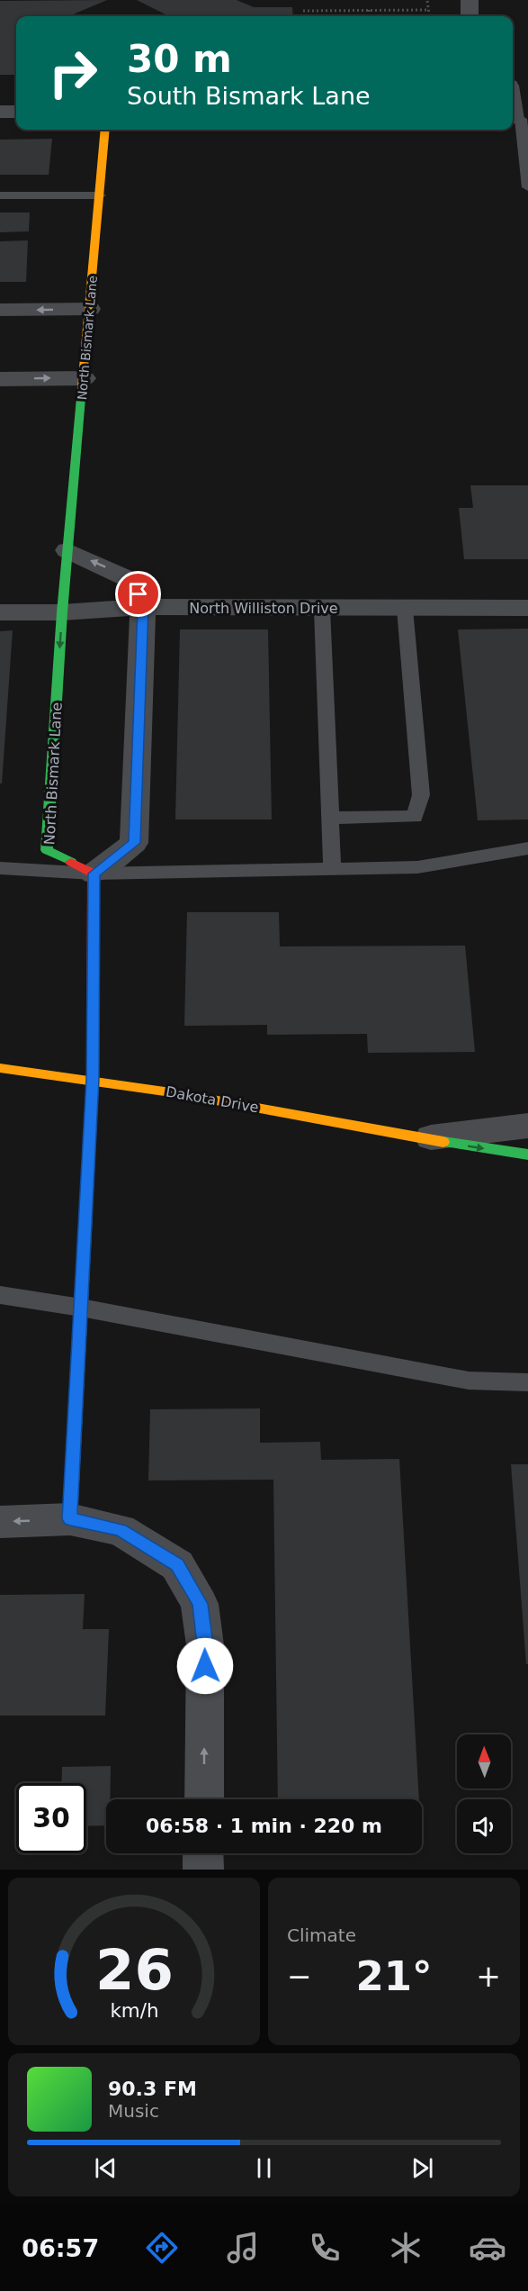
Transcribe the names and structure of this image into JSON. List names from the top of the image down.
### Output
{
  "streets": {
    "street": ["North Bismark Lane", "North Williston Drive", "Dakota Drive"]
  },
  "crossings": [
    ["North Bismark Lane", "North Williston Drive"]
  ],
  "north": "top",
  "page": {
    "turn": ["30 m", "South Bismark Lane"],
    "limit": "30",
    "trip": "06:58 · 1 min · 220 m",
    "tile": "Climate",
    "heat": ["−", "21°", "+"],
    "song": ["90.3 FM", "Music"],
    "tabs": "06:57",
    "gauge": ["26", "km/h"]
  }
}
